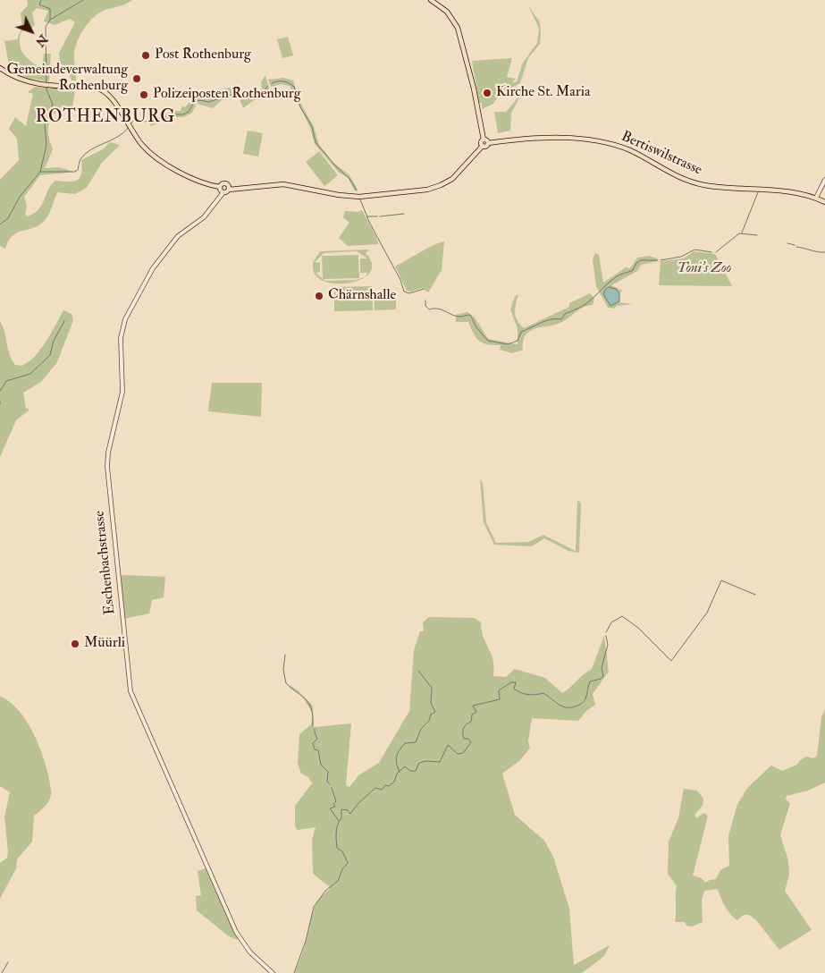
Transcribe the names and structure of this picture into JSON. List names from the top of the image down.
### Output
{
  "streets": {
    "main road": ["Bertiswilstrasse"],
    "street": ["Eschenbachstrasse"]
  },
  "districts": ["ROTHENBURG"],
  "parks": ["Toni's Zoo"],
  "places": [
    "Post Rothenburg",
    "Gemeindeverwaltung Rothenburg",
    "Kirche St. Maria",
    "Polizeiposten Rothenburg",
    "Chärnshalle",
    "Müürli"
  ],
  "north": "bottom right"
}
